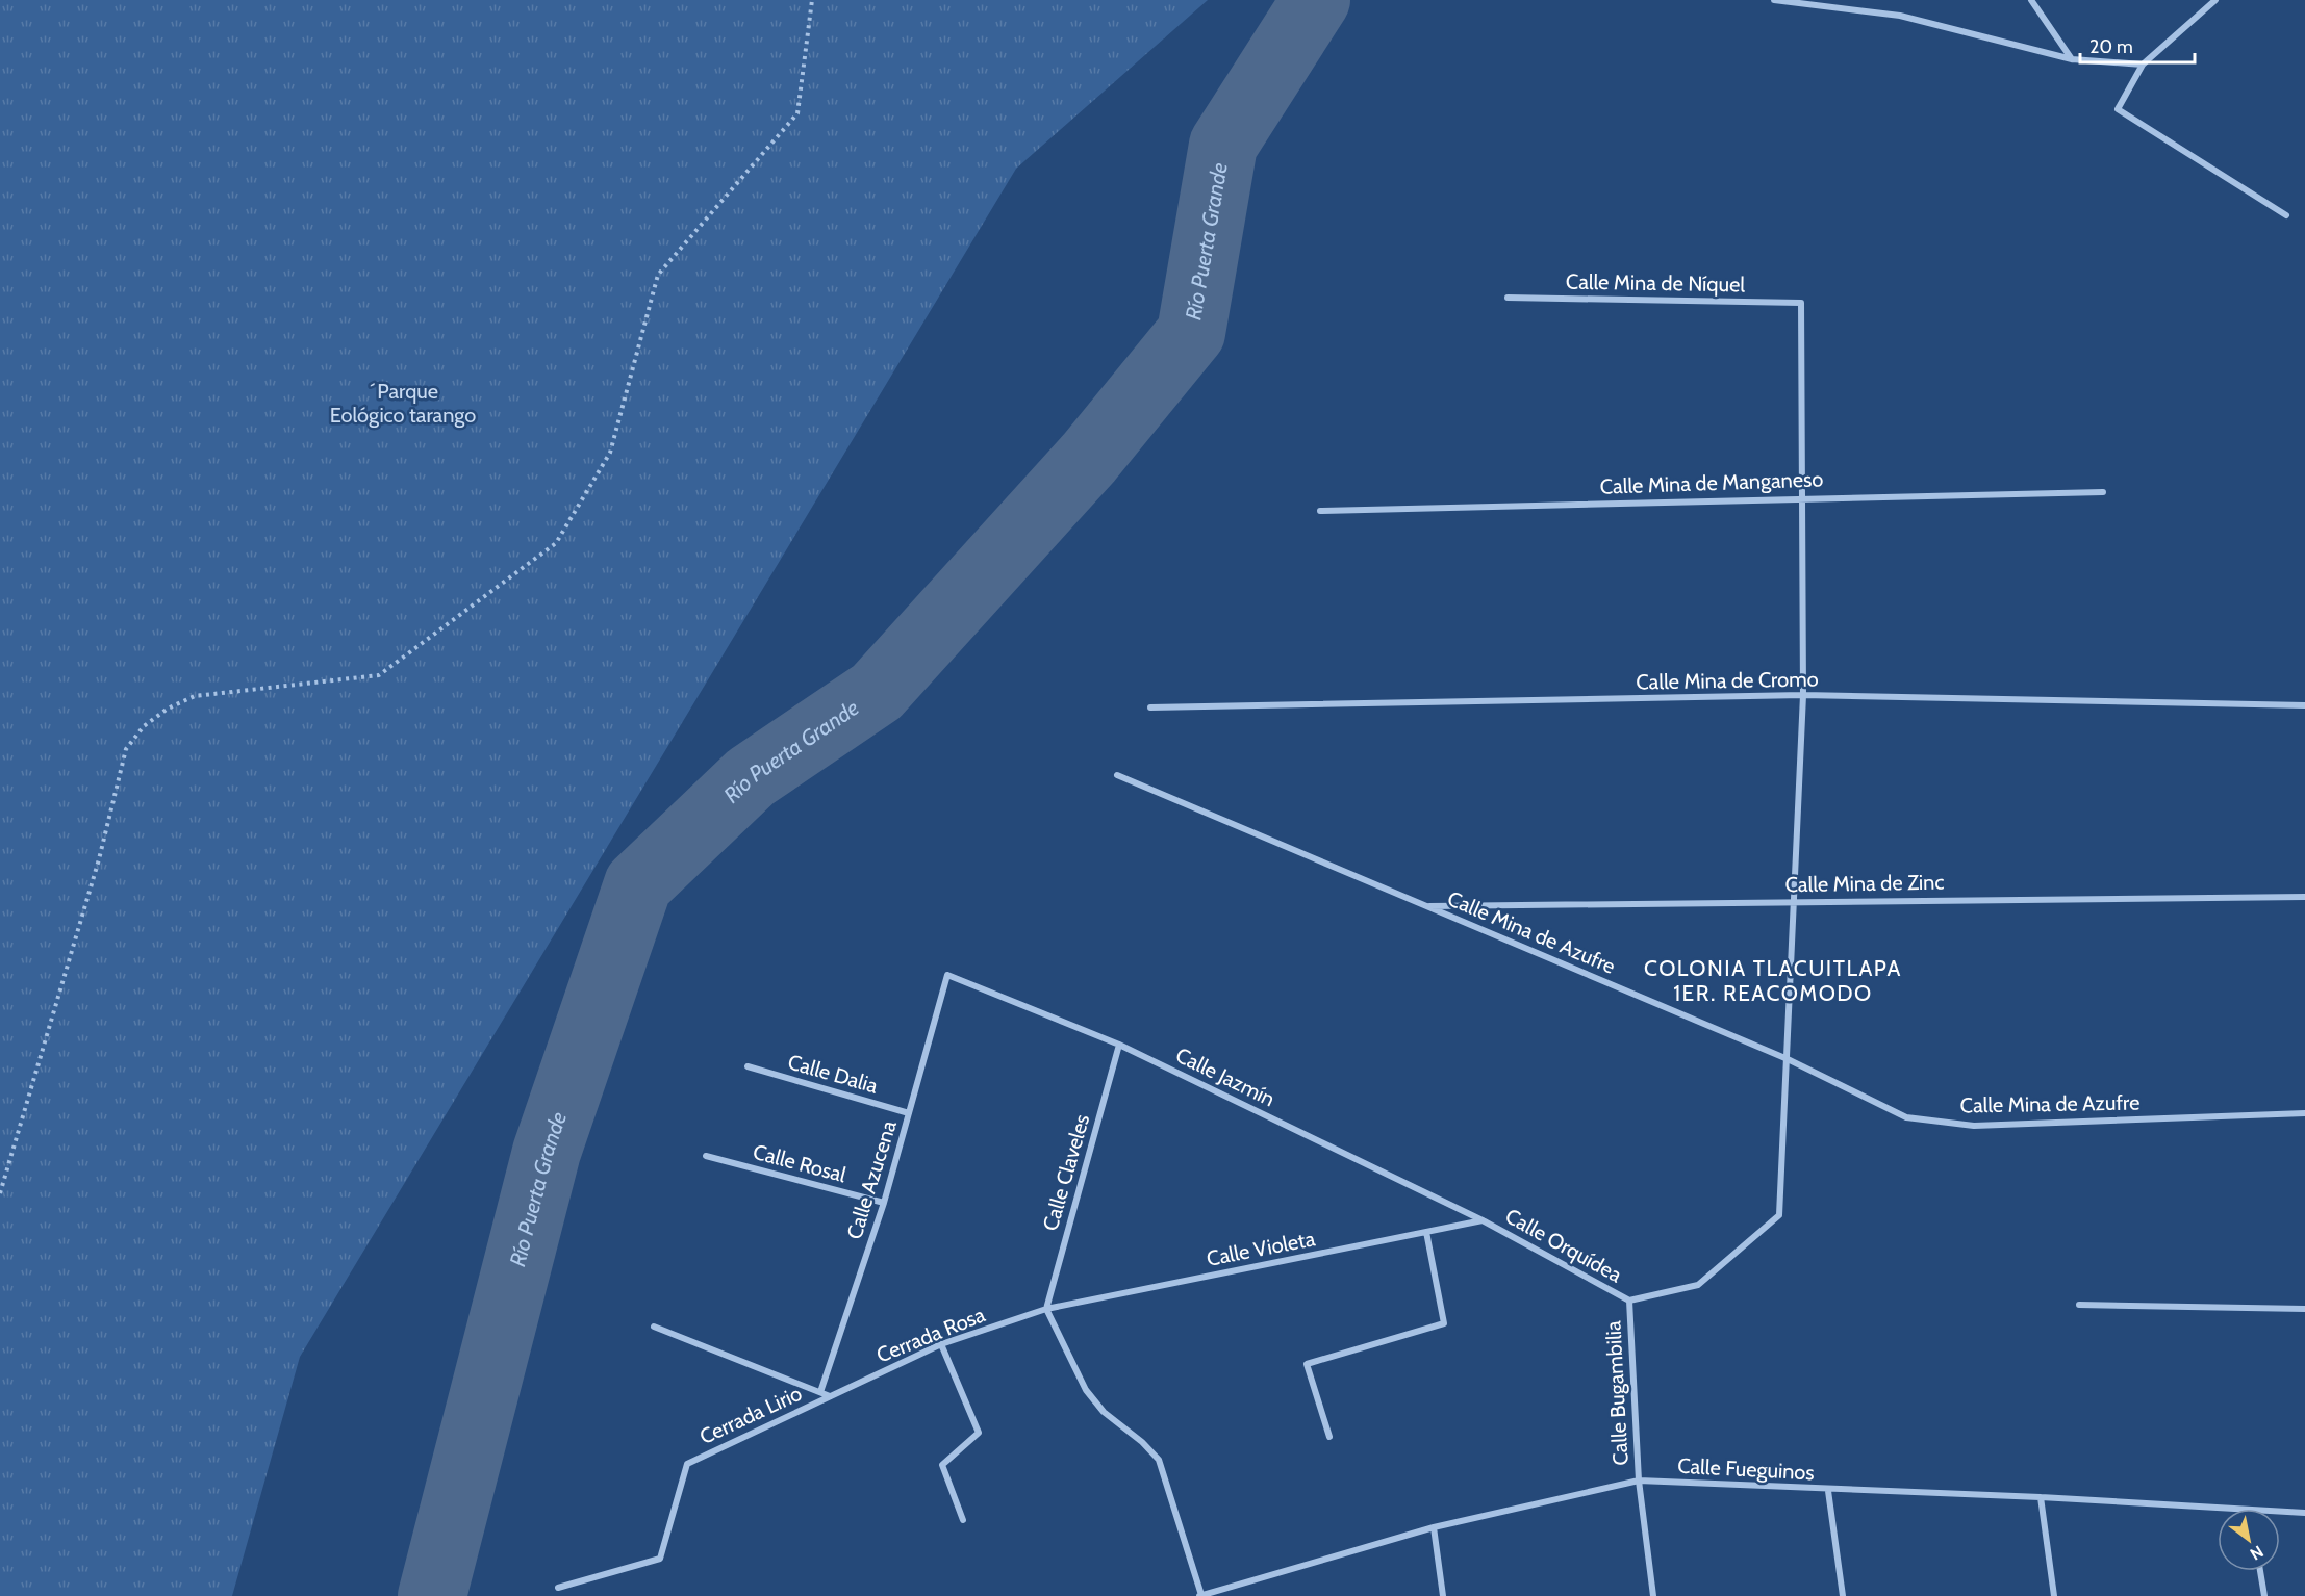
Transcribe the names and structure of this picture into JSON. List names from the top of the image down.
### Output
{
  "streets": {
    "street": [
      "Calle Mina de Níquel",
      "Calle Mina de Manganeso",
      "Calle Mina de Cromo",
      "Calle Mina de Zinc",
      "Calle Mina de Azufre",
      "Calle Dalia",
      "Calle Jazmín",
      "Calle Rosal",
      "Calle Claveles",
      "Calle Azucena",
      "Calle Orquídea",
      "Calle Violeta",
      "Cerrada Rosa",
      "Calle Bugambilia",
      "Cerrada Lirio",
      "Calle Fueguinos"
    ]
  },
  "crossings": [
    ["Calle Mina de Níquel", "Calle Bugambilia"],
    ["Calle Mina de Manganeso", "Calle Bugambilia"],
    ["Calle Mina de Cromo", "Calle Bugambilia"],
    ["Calle Mina de Zinc", "Calle Mina de Azufre"],
    ["Calle Mina de Zinc", "Calle Bugambilia"],
    ["Calle Mina de Azufre", "Calle Bugambilia"],
    ["Calle Dalia", "Calle Azucena"],
    ["Calle Jazmín", "Calle Claveles"],
    ["Calle Jazmín", "Calle Azucena"],
    ["Calle Jazmín", "Calle Orquídea"],
    ["Calle Jazmín", "Calle Violeta"],
    ["Calle Rosal", "Calle Azucena"],
    ["Calle Claveles", "Calle Violeta"],
    ["Calle Claveles", "Cerrada Rosa"],
    ["Calle Orquídea", "Calle Violeta"],
    ["Calle Orquídea", "Calle Bugambilia"],
    ["Calle Violeta", "Cerrada Rosa"],
    ["Cerrada Rosa", "Cerrada Lirio"],
    ["Calle Bugambilia", "Calle Fueguinos"]
  ],
  "districts": ["COLONIA TLACUITLAPA 1ER. REACOMODO"],
  "water": ["Río Puerta Grande"],
  "parks": ["´Parque Eológico tarango"],
  "scale_bar": "20 m",
  "north": "bottom right"
}
